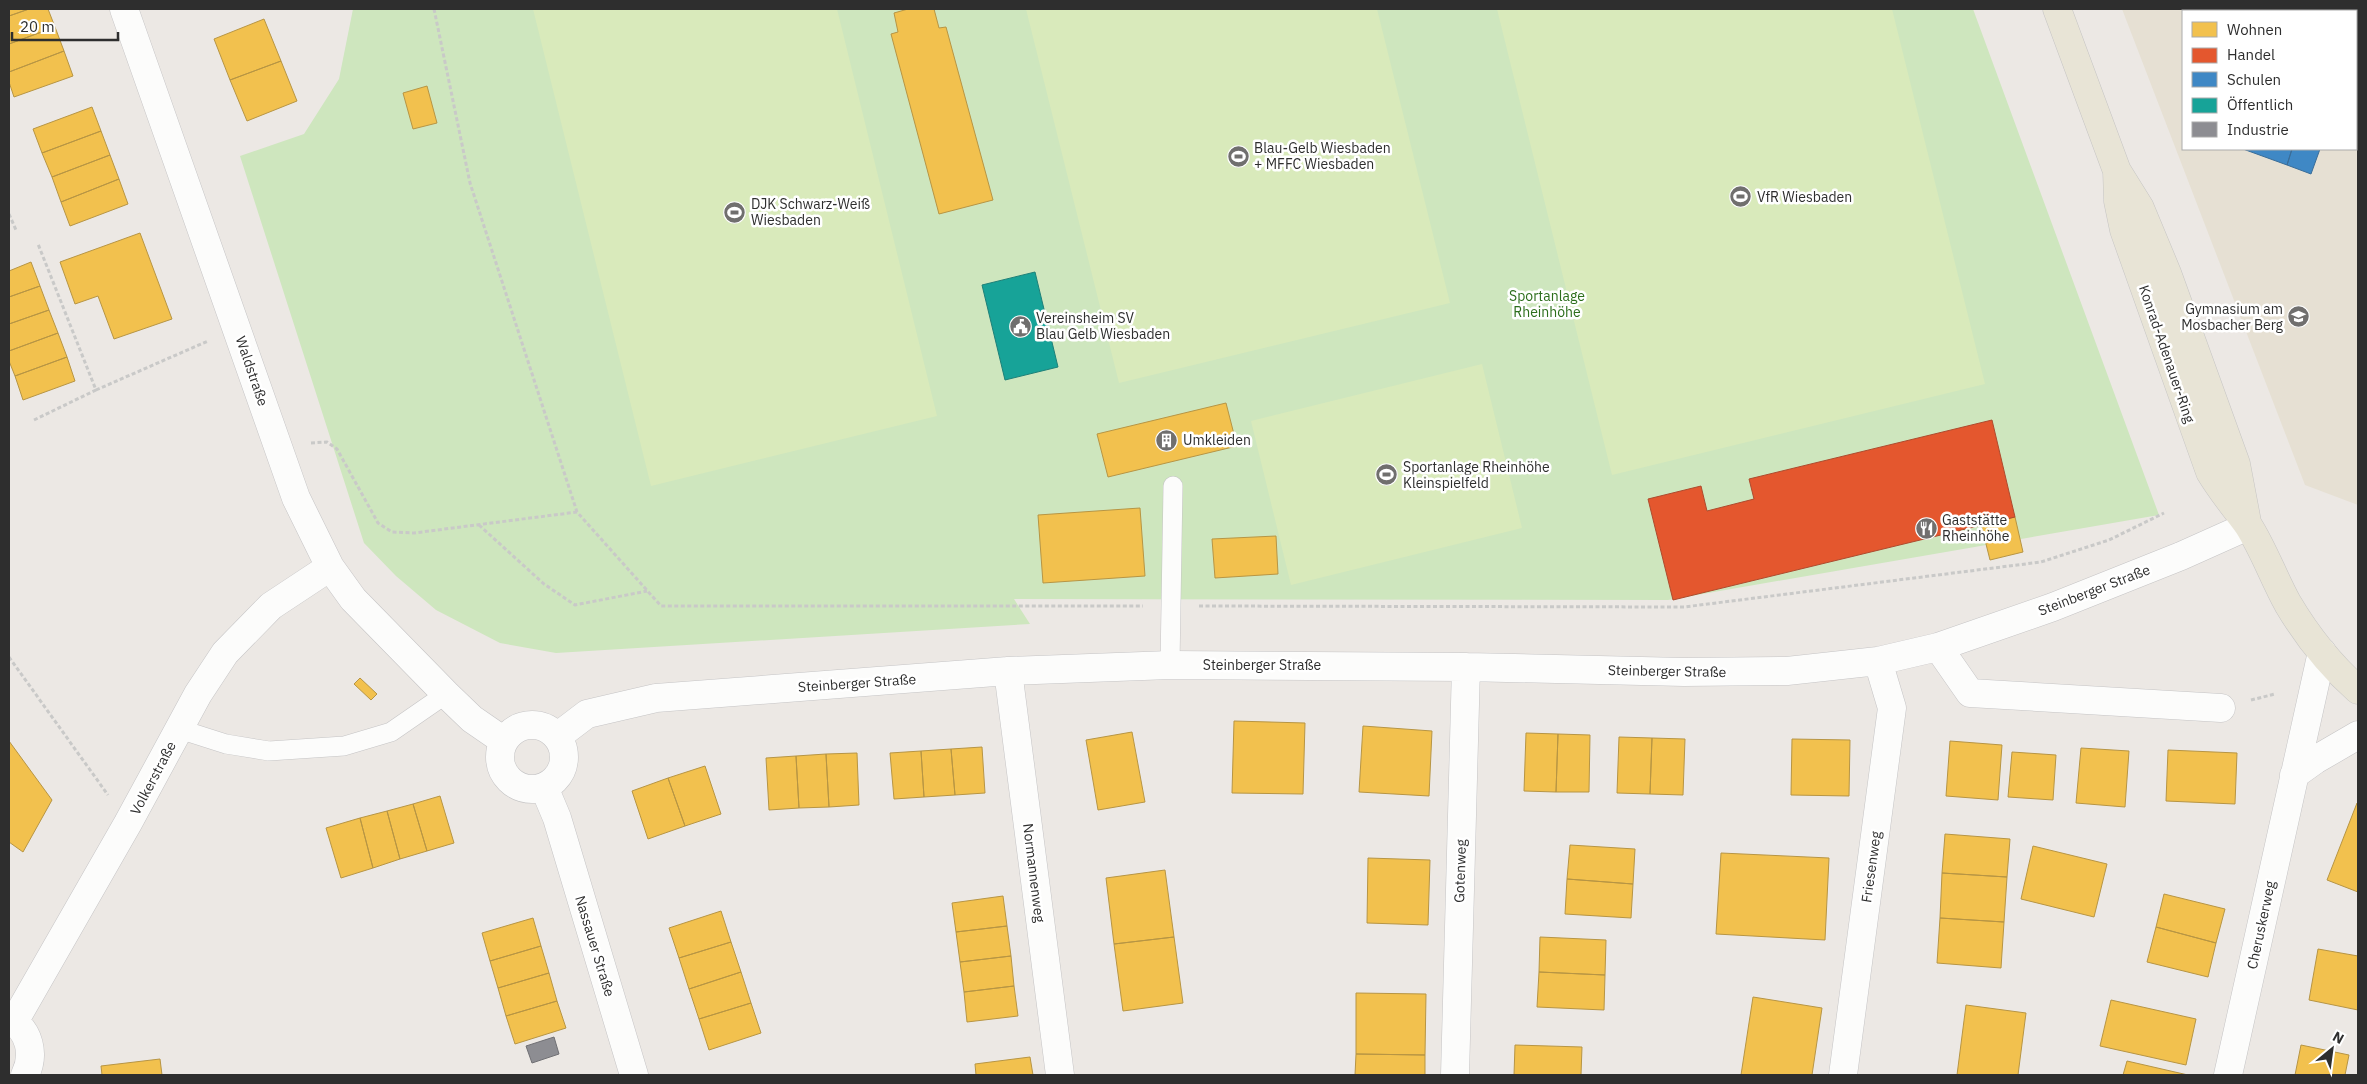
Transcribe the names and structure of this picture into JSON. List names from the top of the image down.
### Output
{
  "streets": {
    "main road": ["Konrad-Adenauer-Ring"],
    "street": [
      "Waldstraße",
      "Steinberger Straße",
      "Volkerstraße",
      "Friesenweg",
      "Gotenweg",
      "Normannenweg",
      "Cheruskerweg",
      "Nassauer Straße"
    ]
  },
  "crossings": [
    ["Konrad-Adenauer-Ring", "Steinberger Straße"],
    ["Konrad-Adenauer-Ring", "Cheruskerweg"],
    ["Waldstraße", "Volkerstraße"],
    ["Steinberger Straße", "Friesenweg"],
    ["Steinberger Straße", "Gotenweg"],
    ["Steinberger Straße", "Normannenweg"],
    ["Steinberger Straße", "Nassauer Straße"]
  ],
  "parks": ["Sportanlage Rheinhöhe"],
  "places": {
    "sports": [
      "Blau-Gelb Wiesbaden + MFFC Wiesbaden",
      "VfR Wiesbaden",
      "DJK Schwarz-Weiß Wiesbaden",
      "Sportanlage Rheinhöhe Kleinspielfeld"
    ],
    "school or university": ["Gymnasium am Mosbacher Berg"],
    "public building": ["Vereinsheim SV Blau Gelb Wiesbaden"],
    "building": ["Umkleiden"],
    "restaurant": ["Gaststätte Rheinhöhe"]
  },
  "legend": [
    "Wohnen",
    "Handel",
    "Schulen",
    "Öffentlich",
    "Industrie"
  ],
  "scale_bar": "20 m",
  "north": "top right"
}
